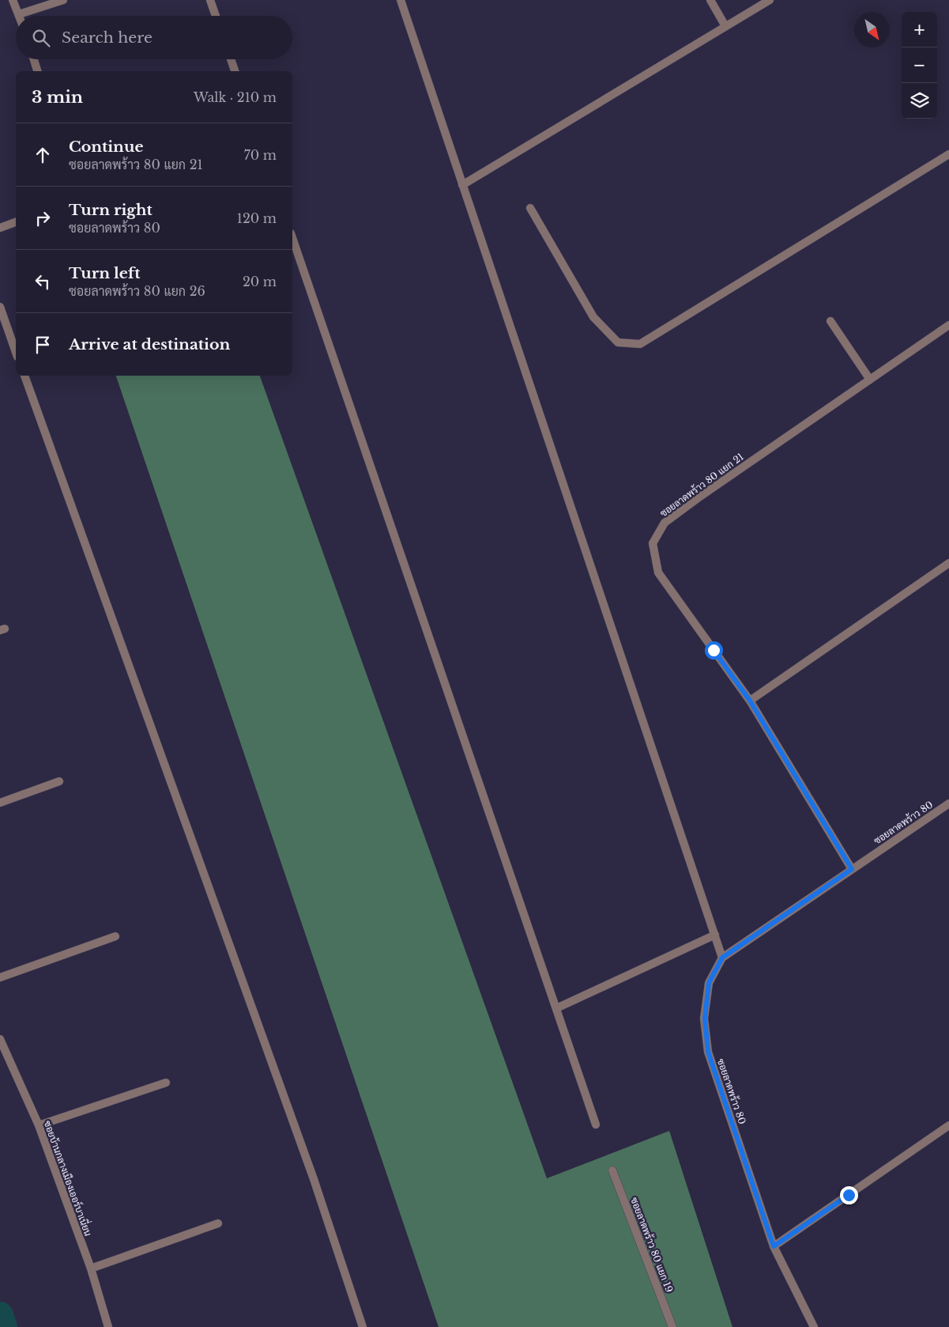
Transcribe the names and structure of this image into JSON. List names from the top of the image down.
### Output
{
  "streets": {
    "street": [
      "ซอยลาดพร้าว 80 แยก 21",
      "ซอยลาดพร้าว 80",
      "ซอยบ้านกลางเมืองเออร์บาเนี่ยน",
      "ซอยลาดพร้าว 80 แยก 19"
    ]
  },
  "crossings": [
    ["ซอยลาดพร้าว 80 แยก 21", "ซอยลาดพร้าว 80"]
  ],
  "north": "bottom right",
  "page": {
    "map_buttons": ["+", "−"],
    "search": "Search here",
    "heading": ["3 min", "Walk · 210 m"],
    "list": [
      ["Continue", "ซอยลาดพร้าว 80 แยก 21", "70 m"],
      ["Turn right", "ซอยลาดพร้าว 80", "120 m"],
      ["Turn left", "ซอยลาดพร้าว 80 แยก 26", "20 m"],
      "Arrive at destination"
    ]
  }
}
